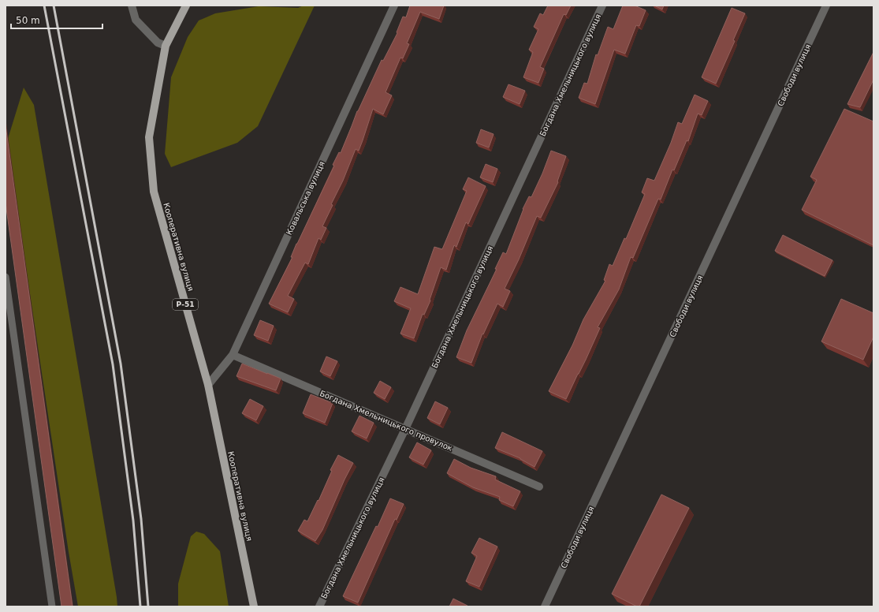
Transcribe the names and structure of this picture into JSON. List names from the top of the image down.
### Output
{
  "streets": {
    "main road": ["Кооперативна вулиця", "Р-51"],
    "street": [
      "Богдана Хмельницького вулиця",
      "Свободи вулиця",
      "Ковальська вулиця",
      "Богдана Хмельницького провулок"
    ]
  },
  "crossings": [
    ["Богдана Хмельницького вулиця", "Богдана Хмельницького провулок"],
    ["Ковальська вулиця", "Кооперативна вулиця"],
    ["Ковальська вулиця", "Богдана Хмельницького провулок"]
  ],
  "scale_bar": "50 m"
}
